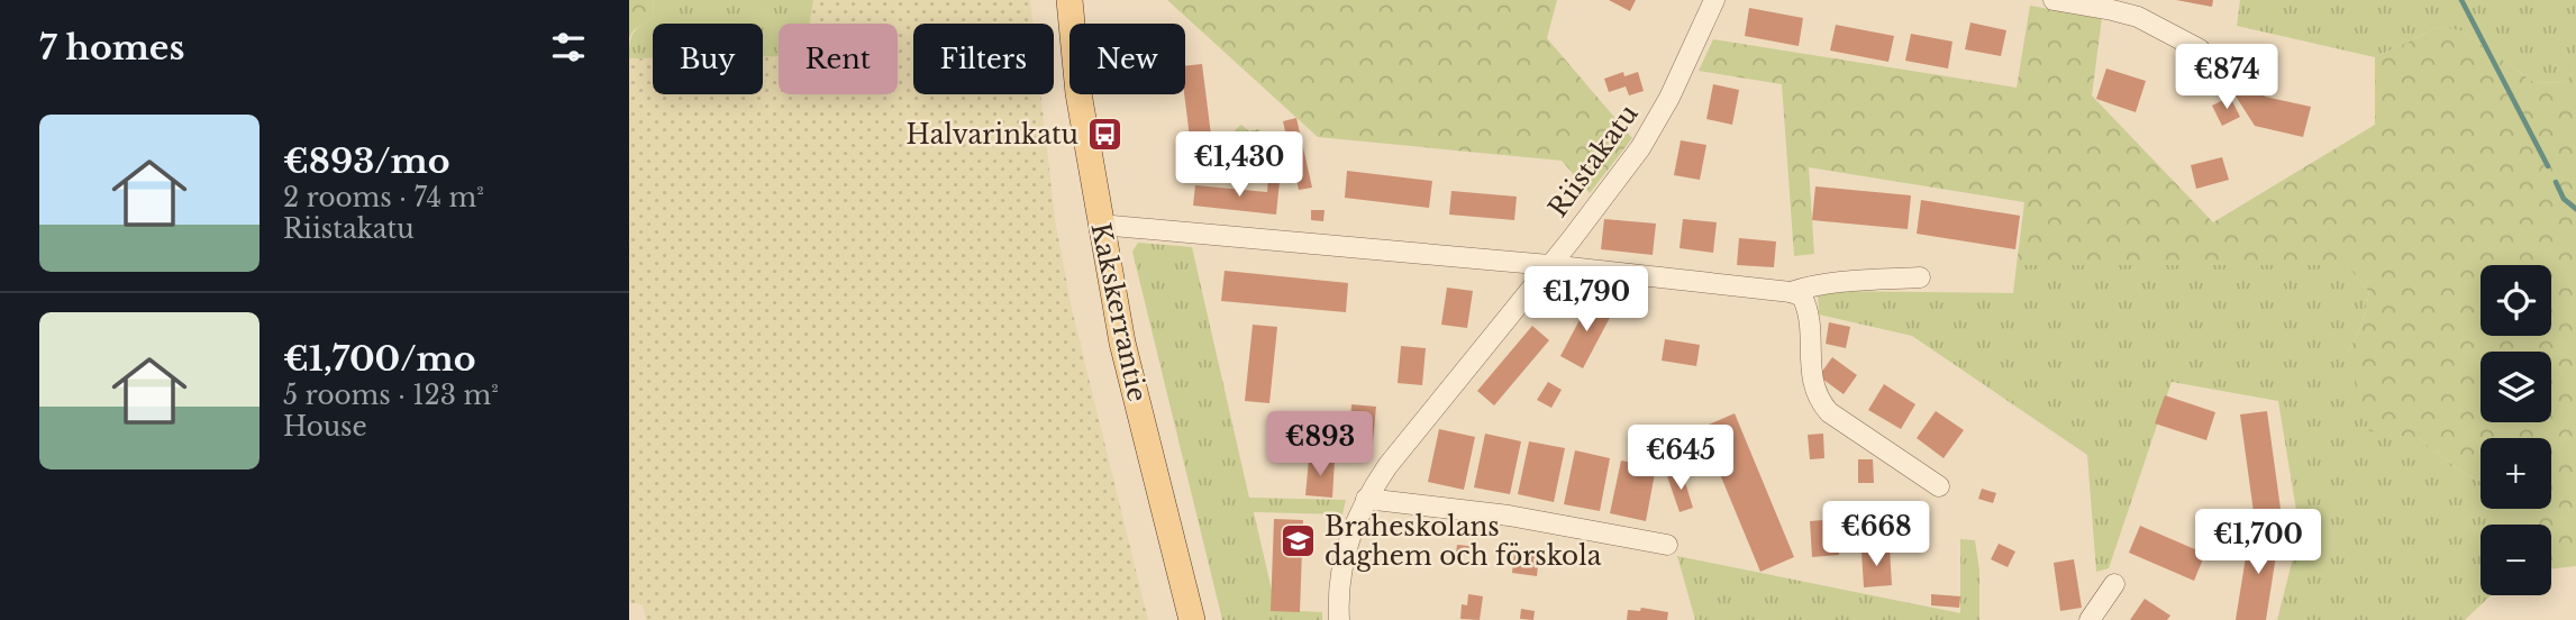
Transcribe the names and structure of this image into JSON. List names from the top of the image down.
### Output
{
  "streets": {
    "main road": ["Kakskerrantie"],
    "street": ["Riistakatu"]
  },
  "places": {
    "bus stop": ["Halvarinkatu"],
    "school or university": ["Braheskolans daghem och förskola"]
  },
  "page": {
    "heading": "7 homes",
    "chip": [
      "Buy",
      "Rent",
      "Filters",
      "New"
    ],
    "price": [
      "€874",
      "€1,430",
      "€1,790",
      "€893",
      "€645",
      "€668",
      "€1,700"
    ],
    "list": [
      {
        "name": "€893/mo",
        "note": "2 rooms · 74 m² · Riistakatu"
      },
      {
        "name": "€1,700/mo",
        "note": "5 rooms · 123 m² · House"
      }
    ],
    "map_buttons": ["+", "−"]
  }
}
